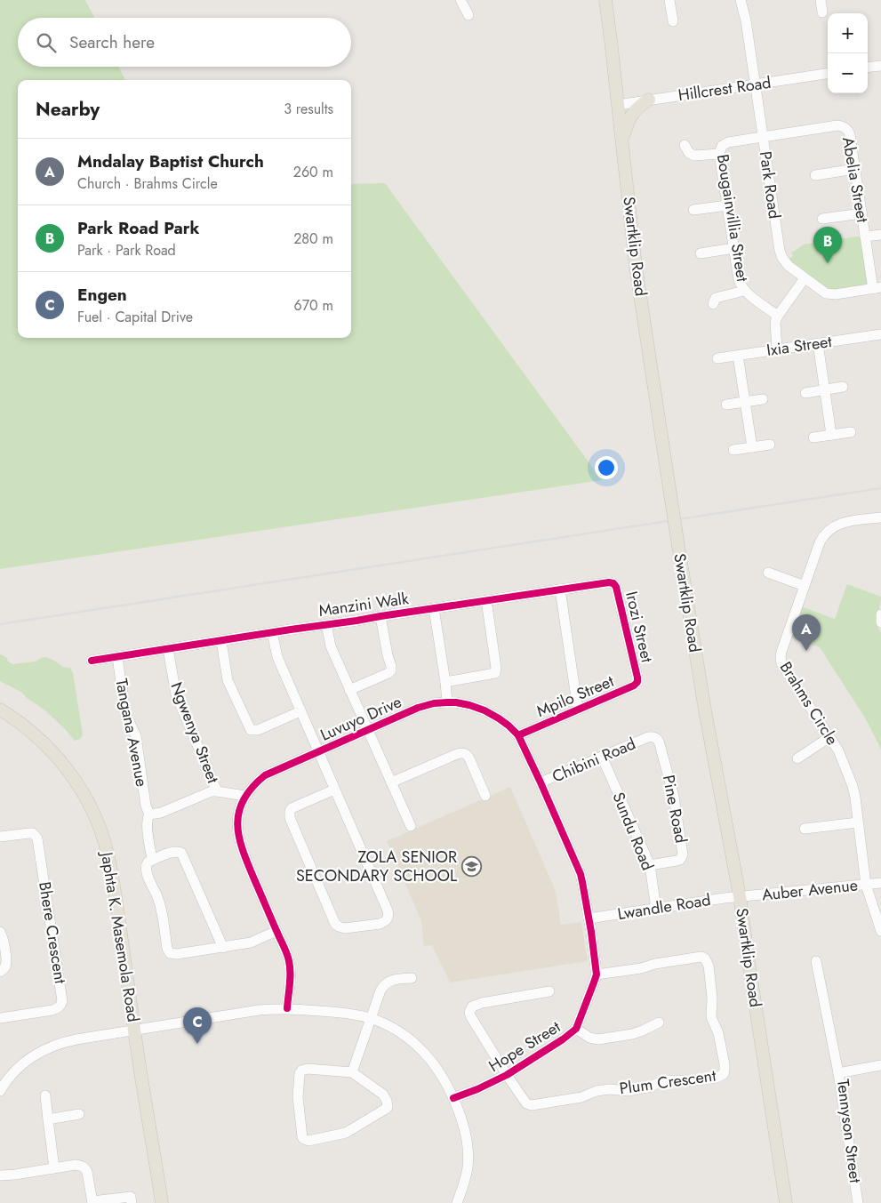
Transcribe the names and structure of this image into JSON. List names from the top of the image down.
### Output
{
  "streets": {
    "main road": ["Swartklip Road", "Japhta K. Masemola Road"],
    "street": [
      "Hillcrest Road",
      "Abelia Street",
      "Park Road",
      "Bougainvillia Street",
      "Ixia Street",
      "Manzini Walk",
      "Irozi Street",
      "Mpilo Street",
      "Brahms Circle",
      "Luvuyo Drive",
      "Tangana Avenue",
      "Ngwenya Street",
      "Chibini Road",
      "Pine Road",
      "Sundu Road",
      "Auber Avenue",
      "Lwandle Road",
      "Bhere Crescent",
      "Hope Street",
      "Plum Crescent",
      "Tennyson Street"
    ]
  },
  "crossings": [
    ["Hillcrest Road", "Park Road"],
    ["Hillcrest Road", "Swartklip Road"],
    ["Abelia Street", "Park Road"],
    ["Abelia Street", "Bougainvillia Street"],
    ["Park Road", "Bougainvillia Street"],
    ["Swartklip Road", "Auber Avenue"],
    ["Swartklip Road", "Lwandle Road"],
    ["Manzini Walk", "Irozi Street"],
    ["Manzini Walk", "Tangana Avenue"],
    ["Manzini Walk", "Ngwenya Street"],
    ["Irozi Street", "Mpilo Street"],
    ["Mpilo Street", "Luvuyo Drive"],
    ["Brahms Circle", "Auber Avenue"],
    ["Luvuyo Drive", "Chibini Road"],
    ["Luvuyo Drive", "Lwandle Road"],
    ["Luvuyo Drive", "Hope Street"],
    ["Chibini Road", "Pine Road"],
    ["Chibini Road", "Sundu Road"],
    ["Pine Road", "Sundu Road"],
    ["Sundu Road", "Lwandle Road"],
    ["Auber Avenue", "Lwandle Road"],
    ["Lwandle Road", "Hope Street"],
    ["Hope Street", "Plum Crescent"]
  ],
  "places": {
    "school or university": ["ZOLA SENIOR SECONDARY SCHOOL"]
  },
  "page": {
    "map_buttons": ["+", "−"],
    "search": "Search here",
    "heading": ["Nearby", "3 results"],
    "list": [
      {
        "mark": "A",
        "name": "Mndalay Baptist Church",
        "note": "Church · Brahms Circle",
        "value": "260 m"
      },
      {
        "mark": "B",
        "name": "Park Road Park",
        "note": "Park · Park Road",
        "value": "280 m"
      },
      {
        "mark": "C",
        "name": "Engen",
        "note": "Fuel · Capital Drive",
        "value": "670 m"
      }
    ],
    "pins": ["B", "A", "C"]
  }
}
